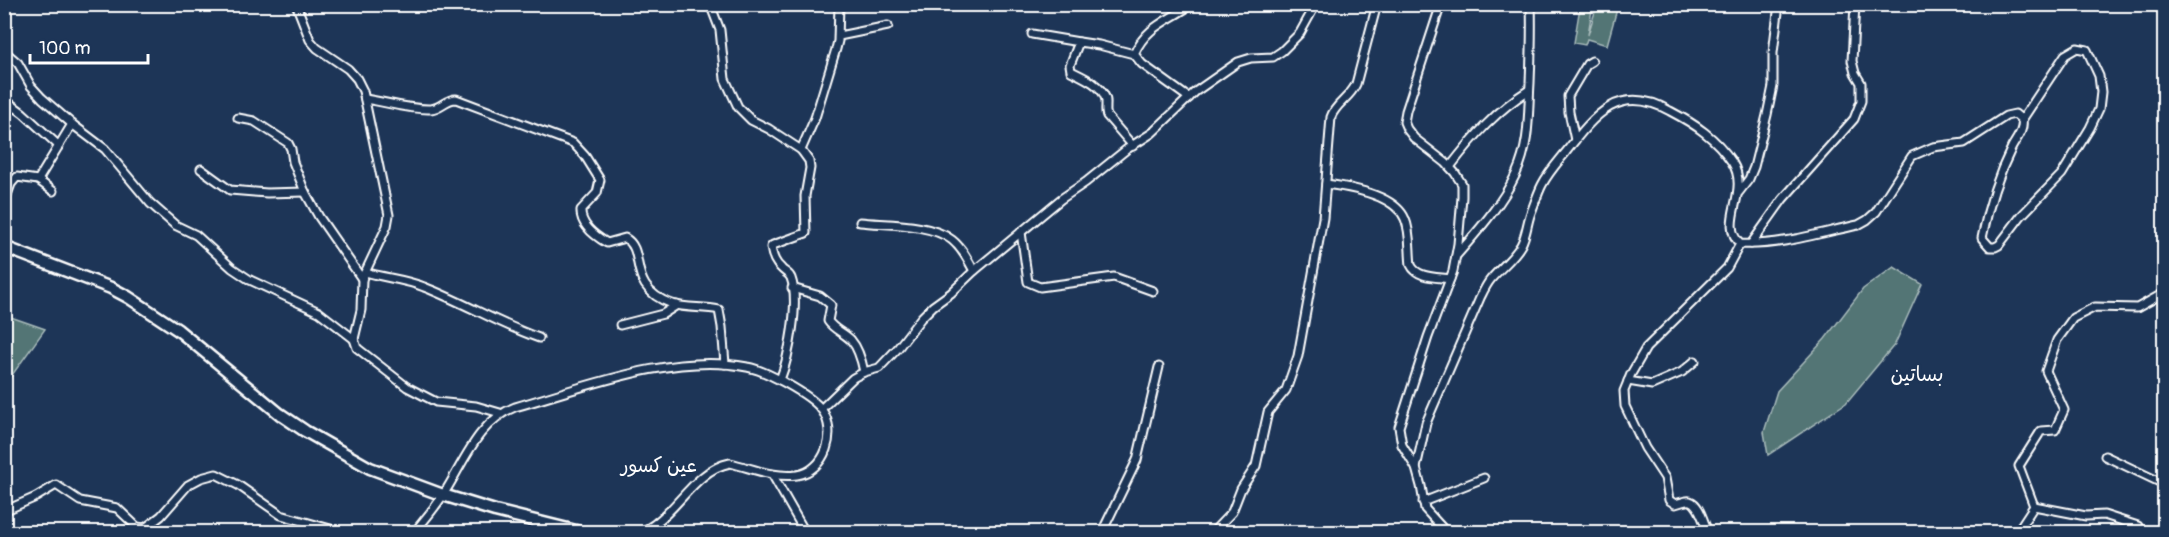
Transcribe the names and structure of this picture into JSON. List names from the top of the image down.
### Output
{
  "districts": ["بساتين", "عين كسور"],
  "scale_bar": "100 m"
}
